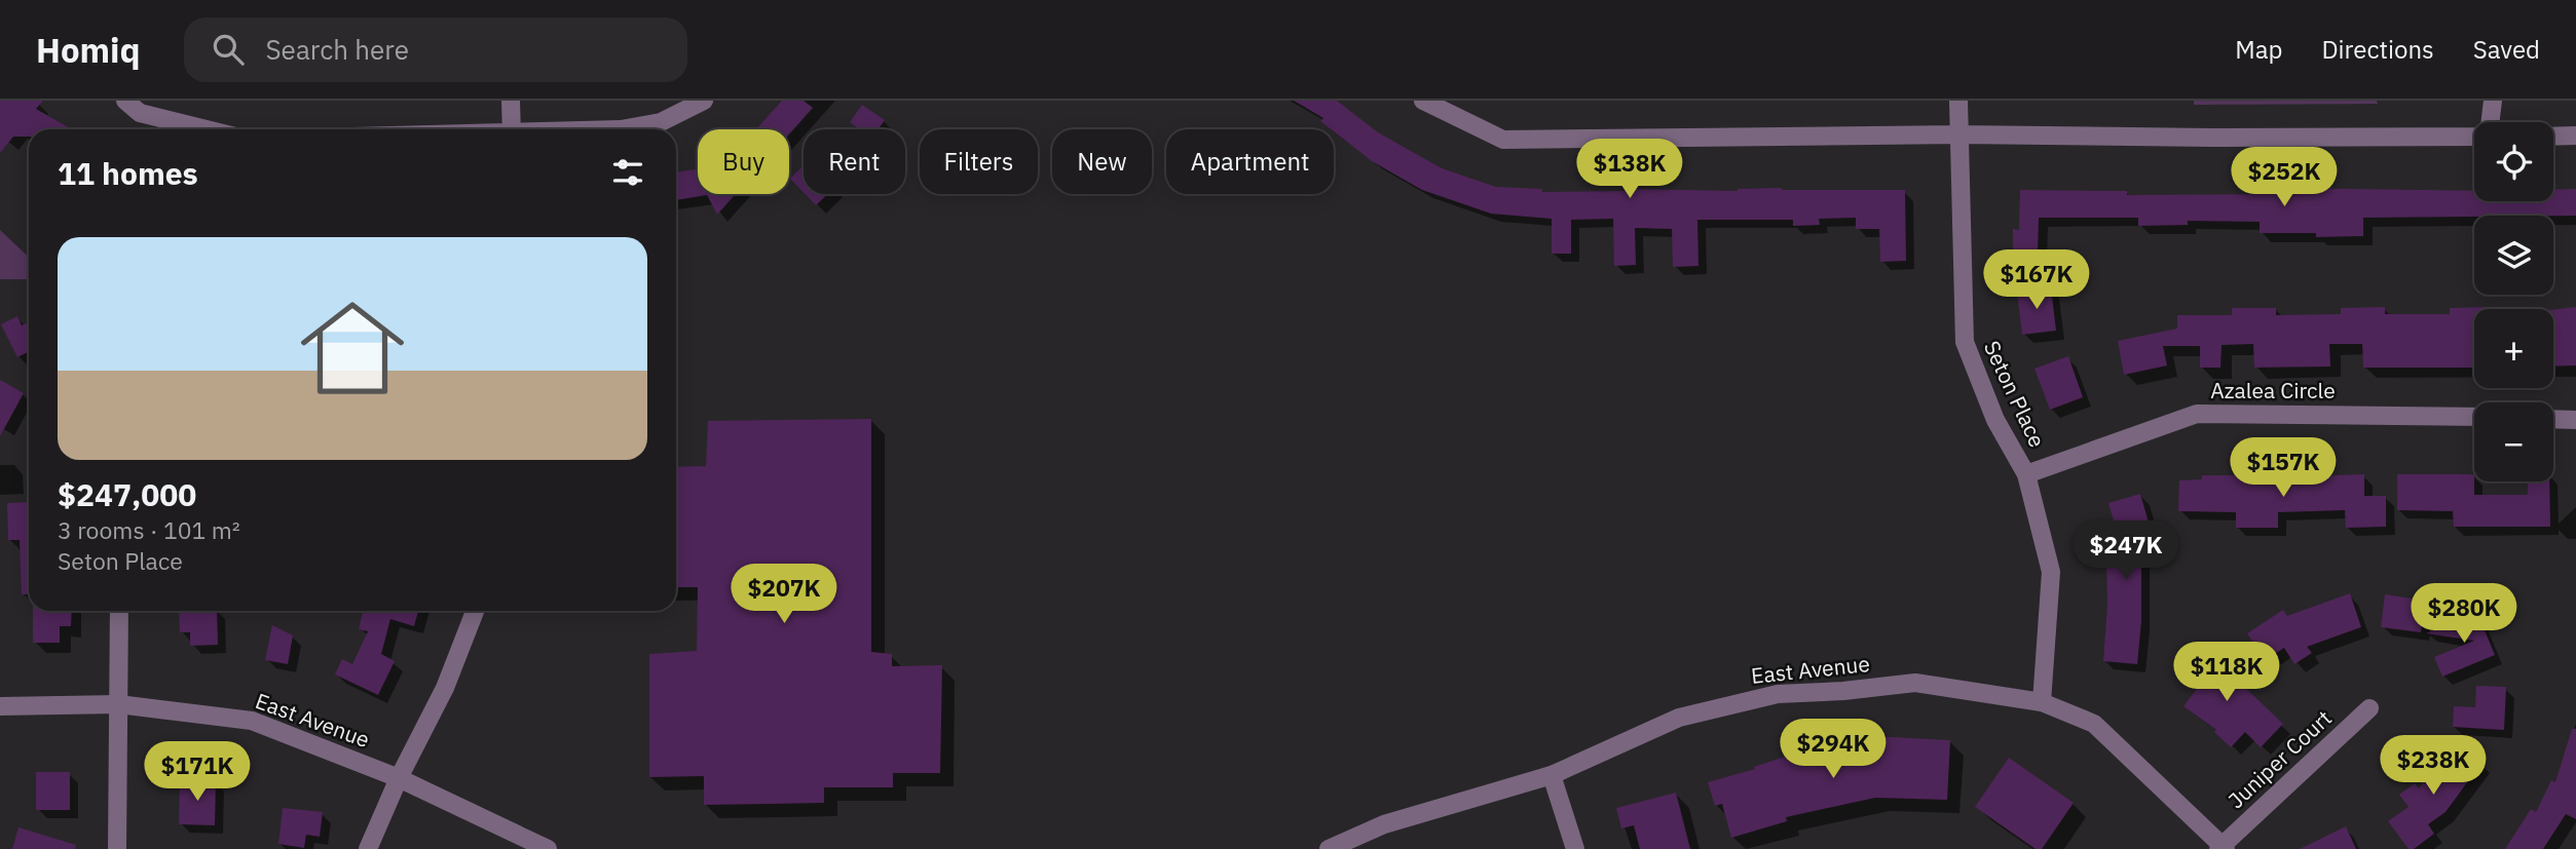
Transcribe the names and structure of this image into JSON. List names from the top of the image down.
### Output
{
  "streets": {
    "street": [
      "Azalea Circle",
      "Seton Place",
      "East Avenue",
      "Juniper Court"
    ]
  },
  "crossings": [
    ["Azalea Circle", "Seton Place"],
    ["Seton Place", "East Avenue"],
    ["East Avenue", "Juniper Court"]
  ],
  "page": {
    "header": "Homiq",
    "search": "Search here",
    "nav": ["Map", "Directions", "Saved"],
    "map_buttons": ["+", "−"],
    "chip": [
      "Buy",
      "Rent",
      "Filters",
      "New",
      "Apartment"
    ],
    "heading": "11 homes",
    "price": [
      "$138K",
      "$252K",
      "$167K",
      "$157K",
      "$247K",
      "$207K",
      "$280K",
      "$118K",
      "$294K",
      "$238K",
      "$171K"
    ],
    "list": [
      {
        "name": "$247,000",
        "note": "3 rooms · 101 m² · Seton Place"
      }
    ]
  }
}
